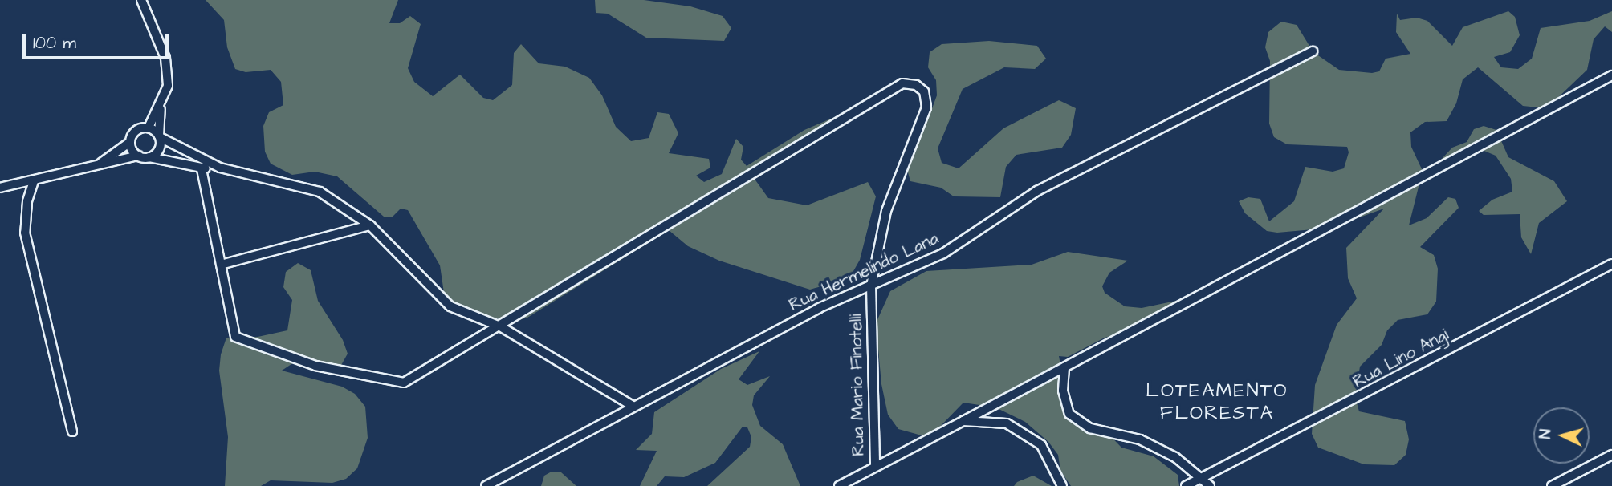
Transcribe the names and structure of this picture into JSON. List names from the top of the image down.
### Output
{
  "streets": {
    "street": ["Rua Hermelindo Lana", "Rua Lino Angi", "Rua Mario Finotelli"]
  },
  "crossings": [
    ["Rua Hermelindo Lana", "Rua Mario Finotelli"]
  ],
  "districts": ["LOTEAMENTO FLORESTA"],
  "scale_bar": "100 m",
  "north": "left"
}
